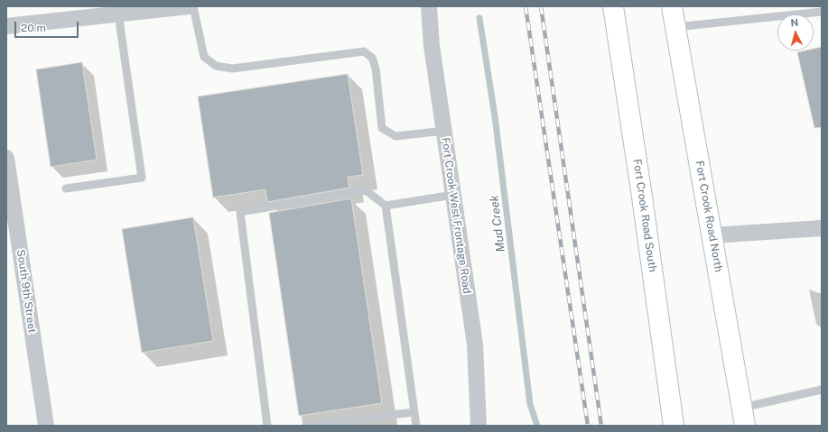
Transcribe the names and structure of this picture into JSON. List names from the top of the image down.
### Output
{
  "streets": {
    "main road": ["Fort Crook Road South", "Fort Crook Road North"],
    "street": ["Fort Crook West Frontage Road", "South 9th Street"]
  },
  "water": ["Mud Creek"],
  "scale_bar": "20 m",
  "north": "top"
}
